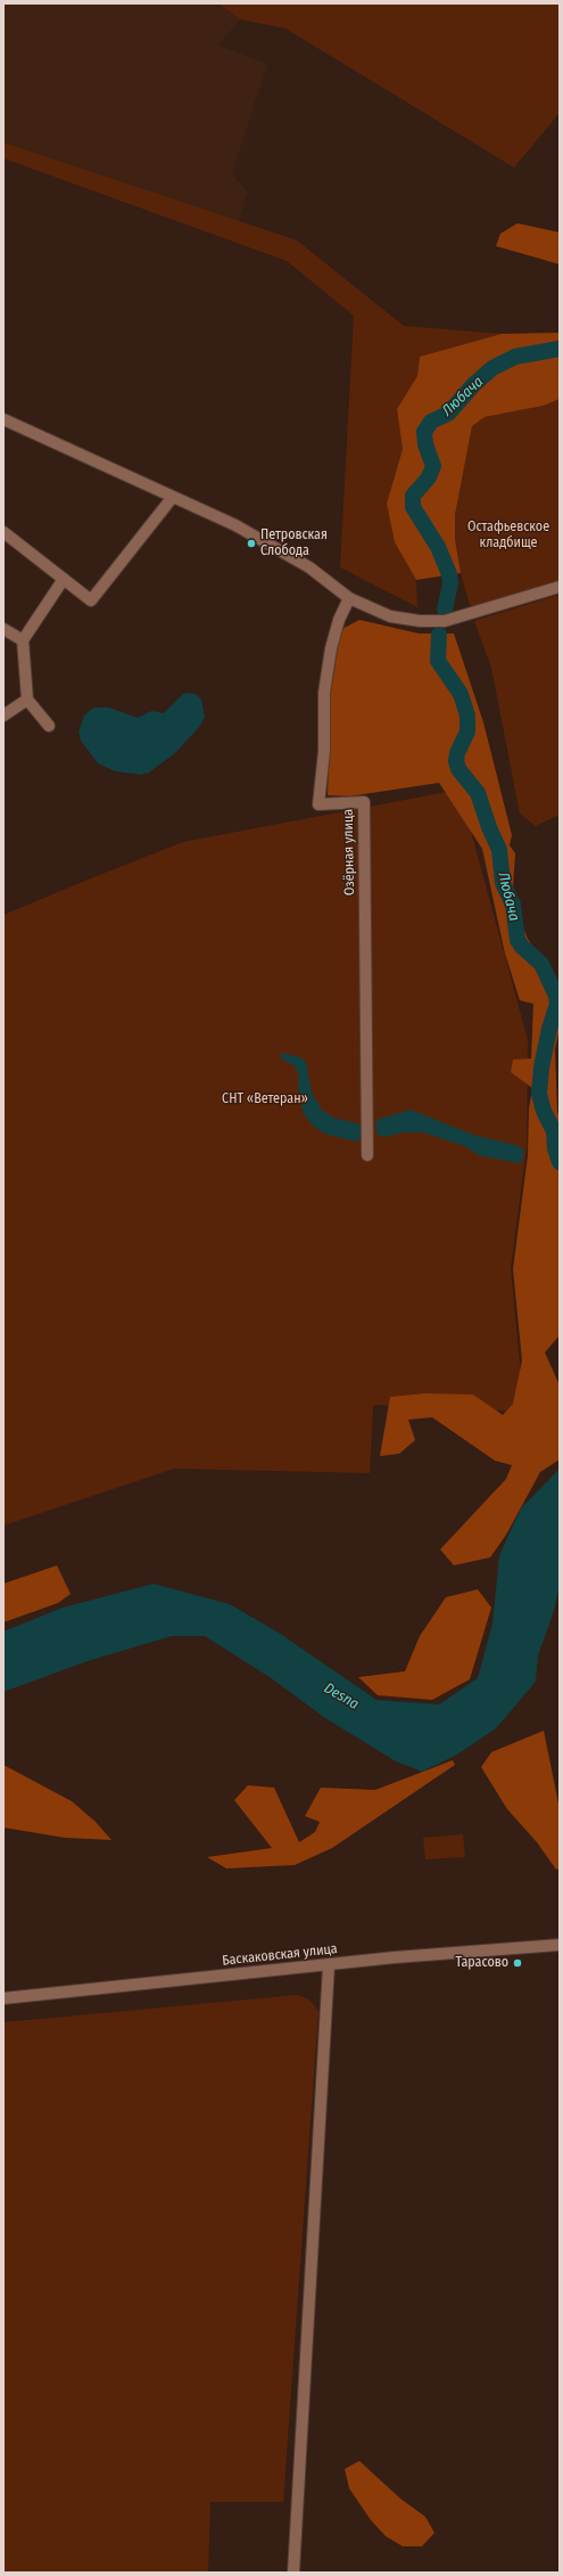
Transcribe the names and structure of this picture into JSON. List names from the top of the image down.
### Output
{
  "streets": {
    "street": ["Озёрная улица", "Баскаковская улица"]
  },
  "water": ["Любача", "Desna"],
  "parks": ["Остафьевское кладбище", "СНТ «Ветеран»"],
  "places": ["Петровская Слобода", "Тарасово"]
}
